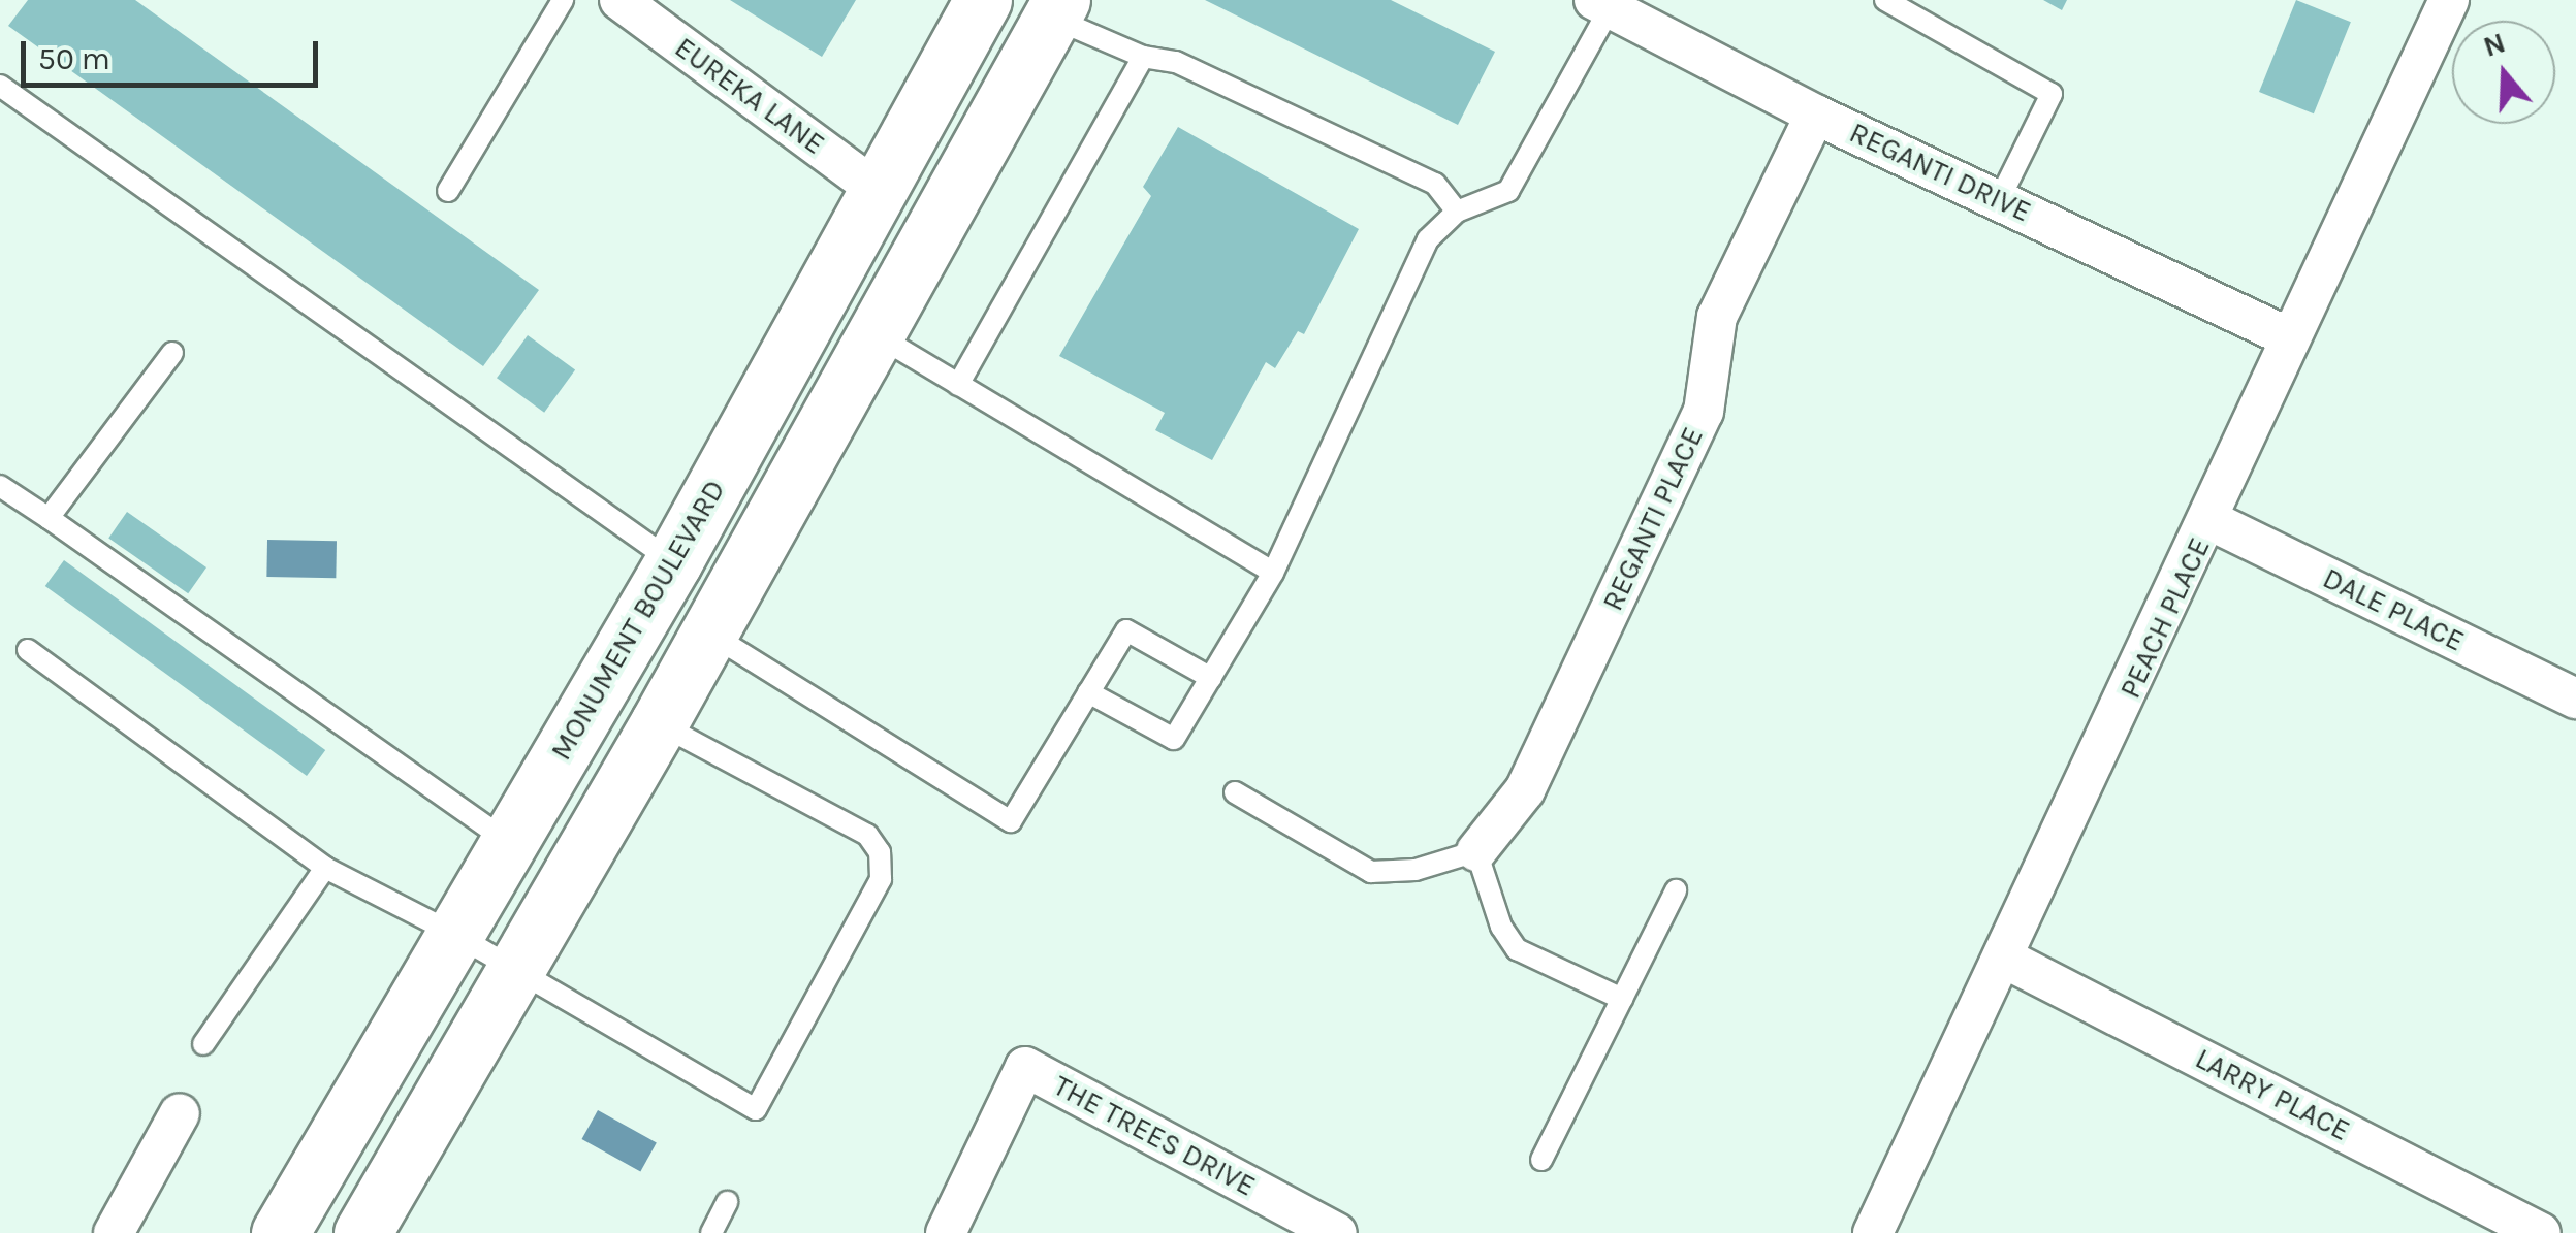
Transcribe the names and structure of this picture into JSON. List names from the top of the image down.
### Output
{
  "streets": {
    "main road": ["MONUMENT BOULEVARD"],
    "street": [
      "EUREKA LANE",
      "REGANTI DRIVE",
      "REGANTI PLACE",
      "DALE PLACE",
      "PEACH PLACE",
      "LARRY PLACE",
      "THE TREES DRIVE"
    ]
  },
  "crossings": [
    ["EUREKA LANE", "MONUMENT BOULEVARD"],
    ["REGANTI DRIVE", "REGANTI PLACE"],
    ["REGANTI DRIVE", "PEACH PLACE"],
    ["DALE PLACE", "PEACH PLACE"],
    ["PEACH PLACE", "LARRY PLACE"]
  ],
  "scale_bar": "50 m",
  "north": "top"
}
